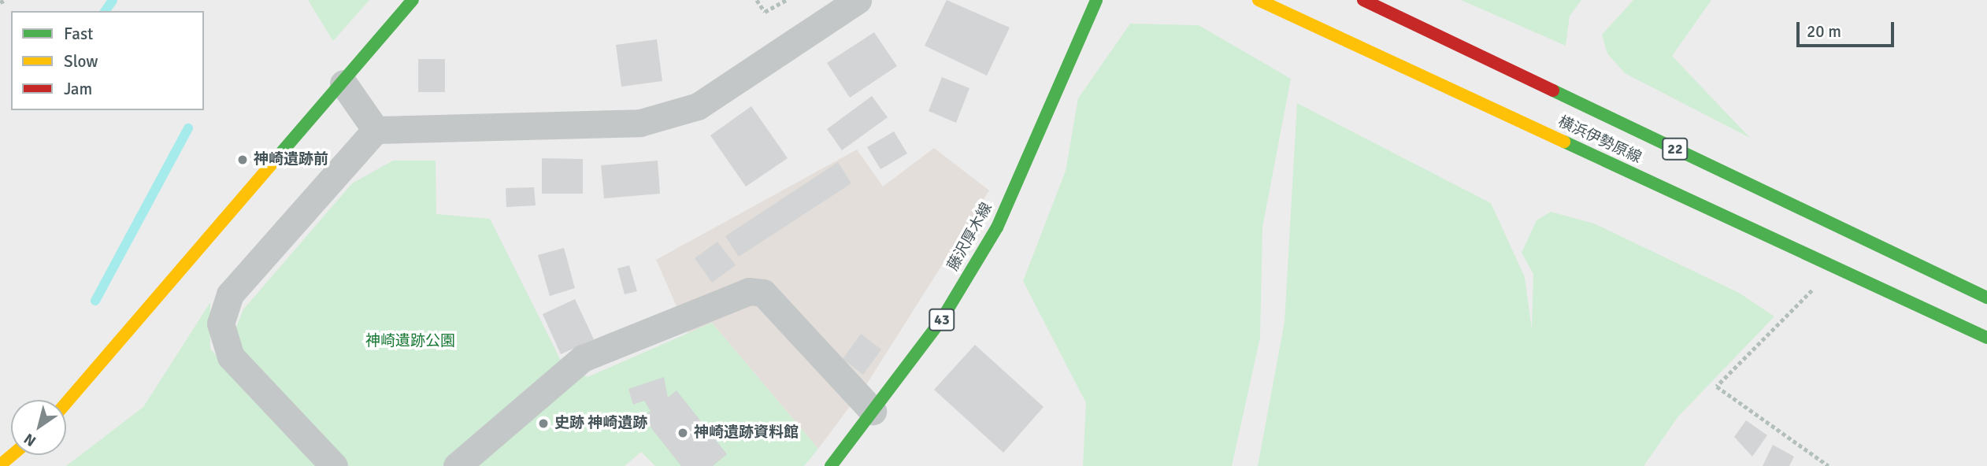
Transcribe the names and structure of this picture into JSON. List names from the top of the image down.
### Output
{
  "streets": {
    "main road": [
      "横浜伊勢原線",
      "22",
      "藤沢厚木線",
      "43"
    ]
  },
  "parks": ["神崎遺跡公園"],
  "places": ["神崎遺跡前", "史跡 神崎遺跡", "神崎遺跡資料館"],
  "legend": ["Fast", "Slow", "Jam"],
  "scale_bar": "20 m",
  "north": "bottom left"
}
